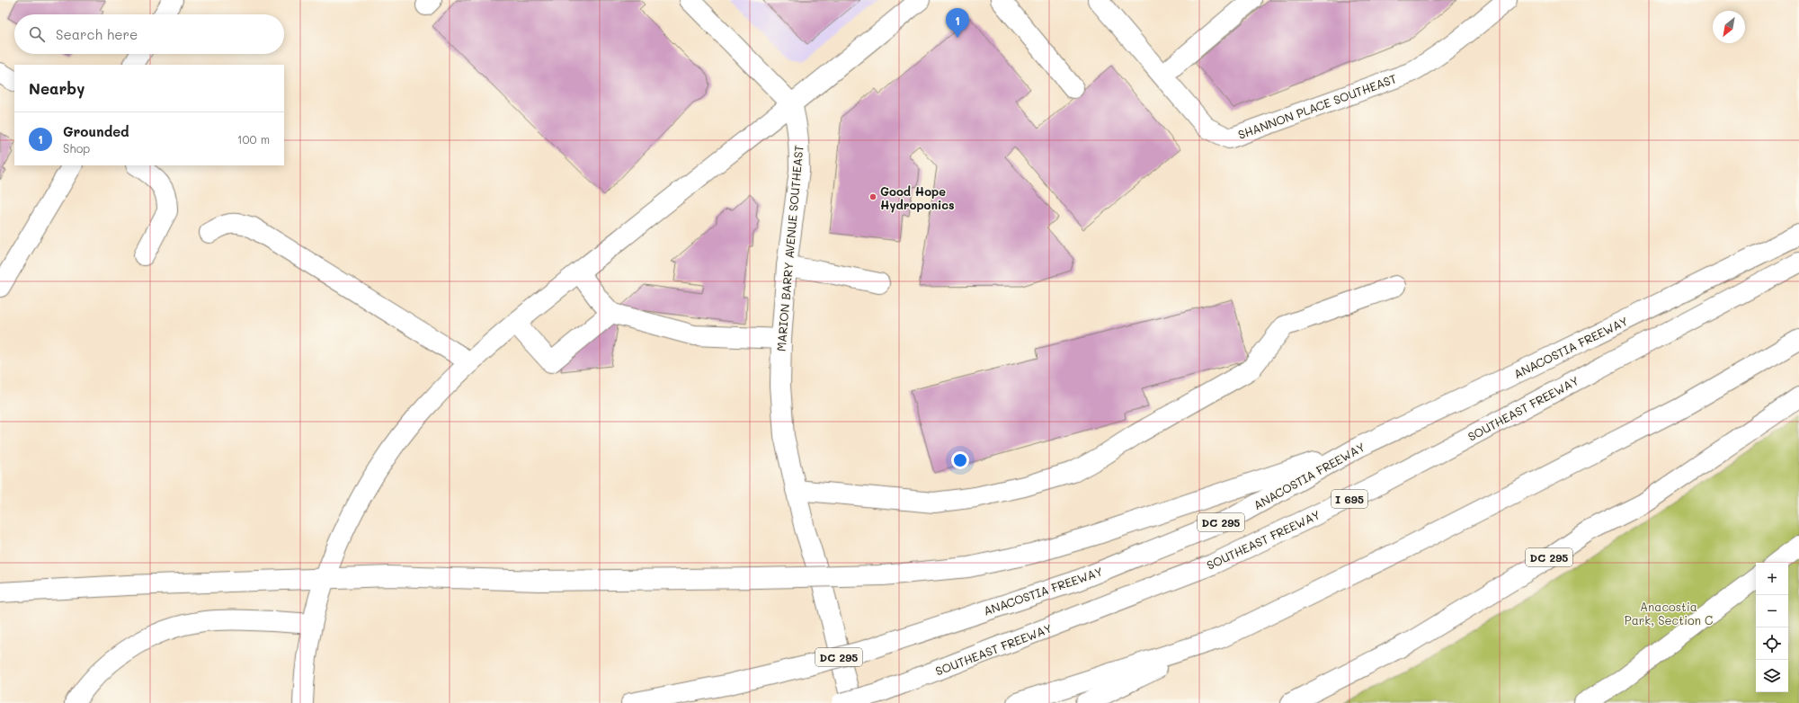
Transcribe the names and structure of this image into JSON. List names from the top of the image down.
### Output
{
  "streets": {
    "main road": [
      "SHANNON PLACE SOUTHEAST",
      "MARION BARRY AVENUE SOUTHEAST",
      "ANACOSTIA FREEWAY",
      "SOUTHEAST FREEWAY",
      "I 695",
      "DC 295"
    ]
  },
  "parks": ["Anacostia Park, Section C"],
  "places": ["Good Hope Hydroponics"],
  "north": "bottom left",
  "page": {
    "pins": "1",
    "search": "Search here",
    "heading": "Nearby",
    "list": [
      {
        "mark": "1",
        "name": "Grounded",
        "note": "Shop",
        "value": "100 m"
      }
    ],
    "map_buttons": ["+", "−"]
  }
}
